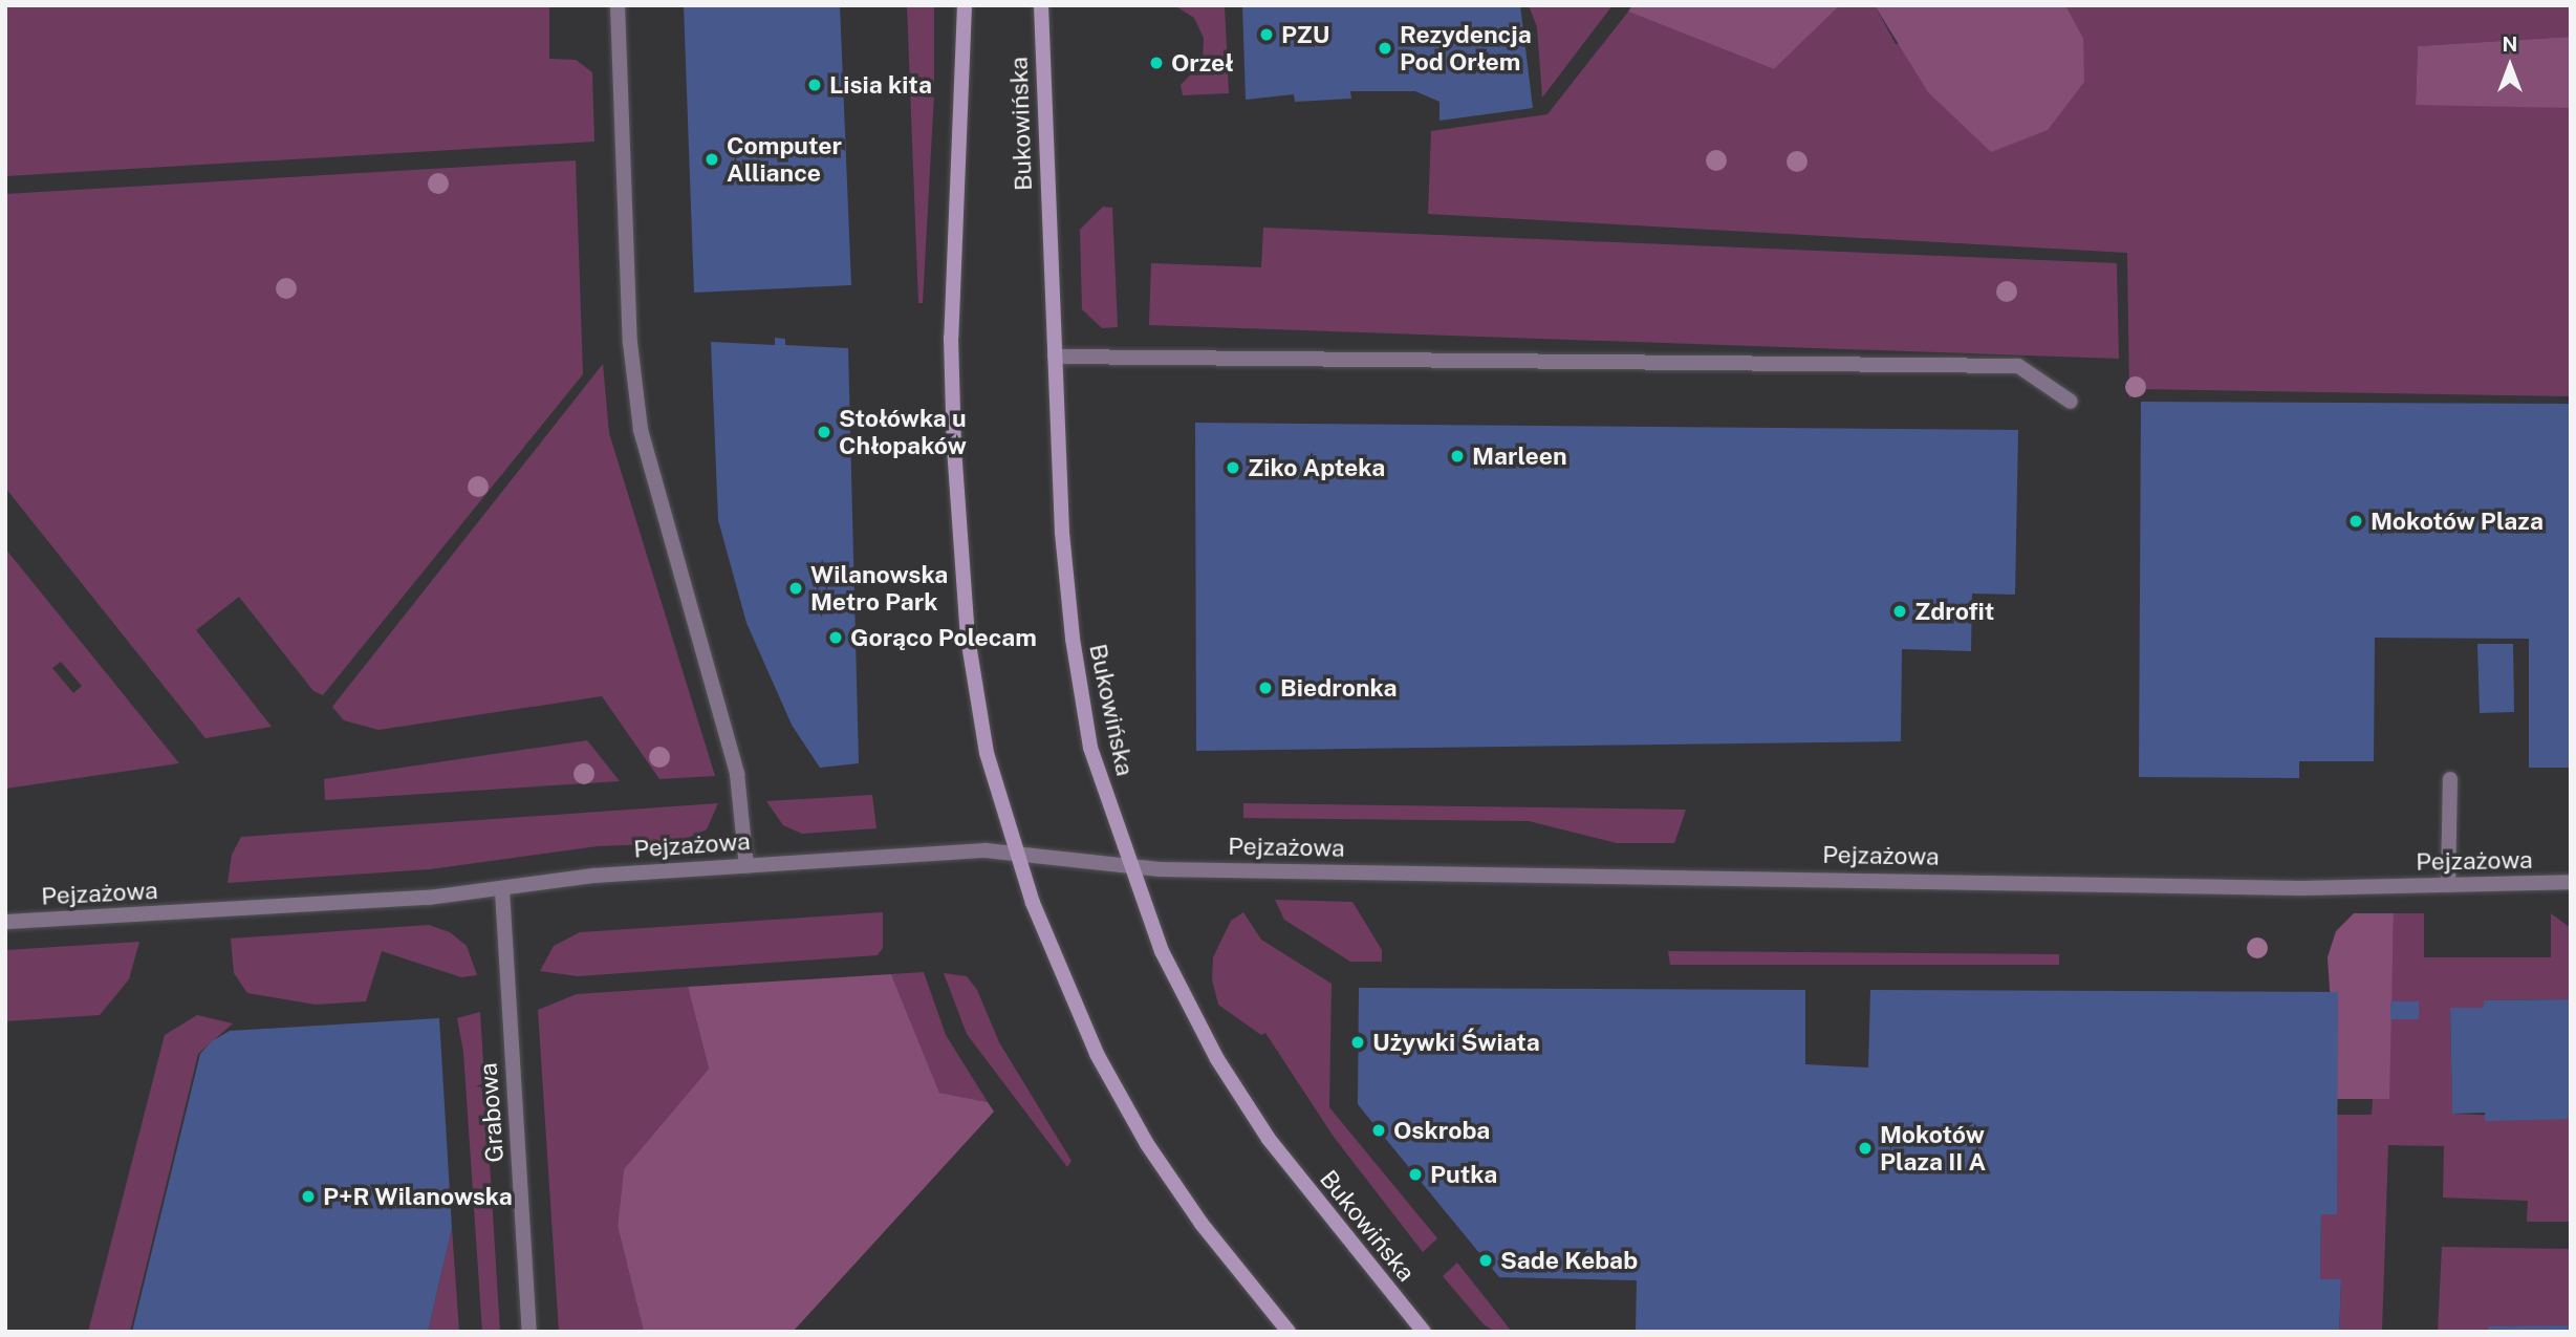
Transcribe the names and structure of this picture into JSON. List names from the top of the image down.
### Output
{
  "streets": {
    "street": ["Bukowińska", "Pejzażowa", "Grabowa"]
  },
  "crossings": [
    ["Bukowińska", "Pejzażowa"],
    ["Pejzażowa", "Grabowa"]
  ],
  "places": [
    "PZU",
    "Rezydencja Pod Orłem",
    "Orzeł",
    "Lisia kita",
    "Computer Alliance",
    "Stołówka u Chłopaków",
    "Marleen",
    "Ziko Apteka",
    "Mokotów Plaza",
    "Wilanowska Metro Park",
    "Zdrofit",
    "Gorąco Polecam",
    "Biedronka",
    "Używki Świata",
    "Oskroba",
    "Mokotów Plaza II A",
    "Putka",
    "P+R Wilanowska",
    "Sade Kebab"
  ],
  "north": "top"
}
